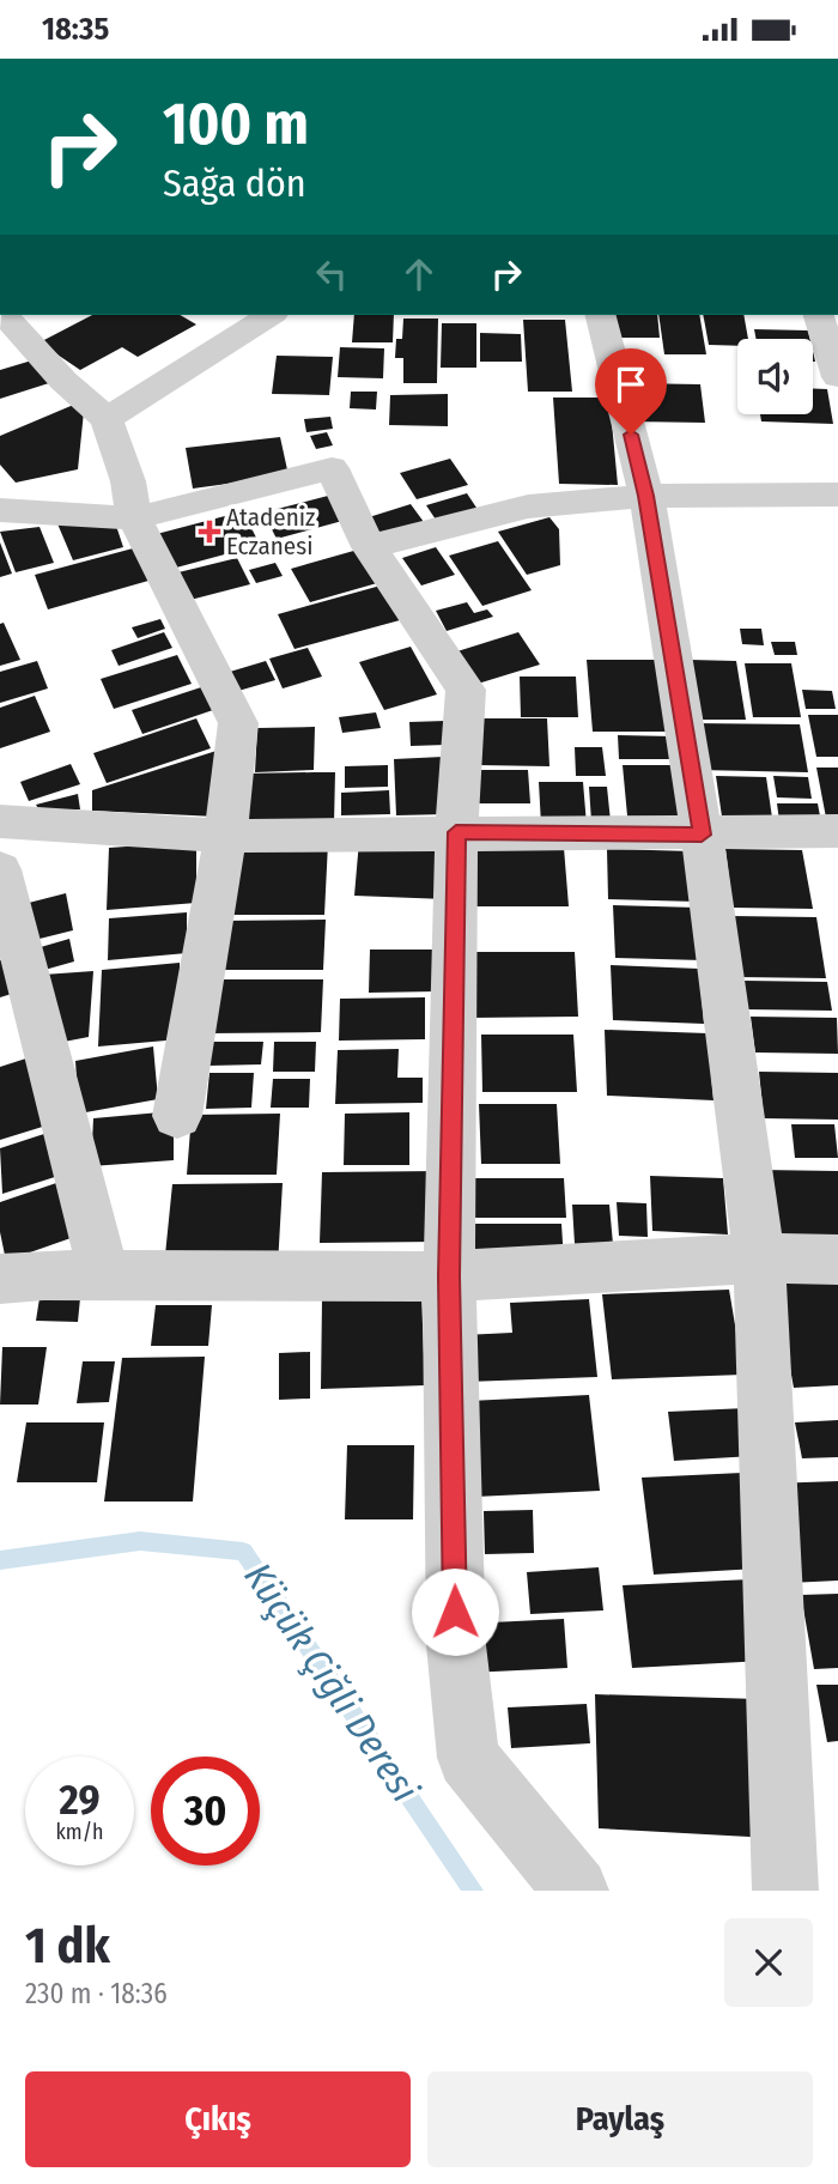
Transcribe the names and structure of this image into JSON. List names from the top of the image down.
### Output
{
  "water": ["Küçük Çiğli Deresi"],
  "places": {
    "health": ["Atadeniz Eczanesi"]
  },
  "page": {
    "status": "18:35",
    "turn": ["100 m", "Sağa dön"],
    "speed": "29 km/h",
    "limit": "30",
    "heading": ["1 dk", "230 m · 18:36"],
    "buttons": ["Çıkış", "Paylaş"]
  }
}
